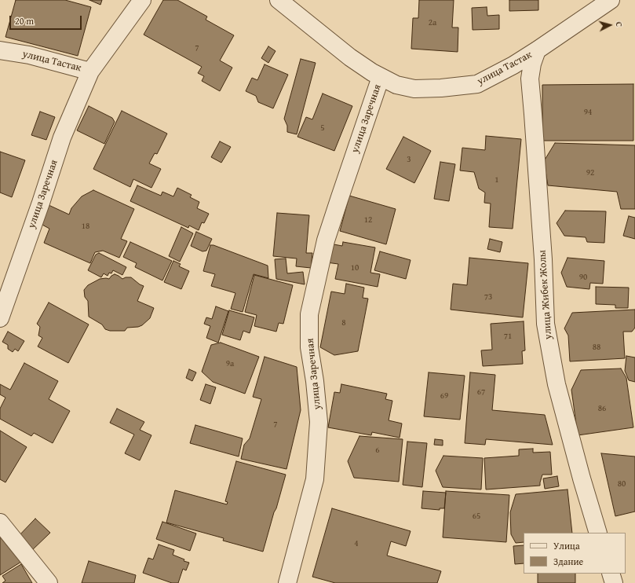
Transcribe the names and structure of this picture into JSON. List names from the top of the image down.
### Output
{
  "streets": {
    "street": ["улица Тастак", "улица Заречная", "улица Жибек Жолы"]
  },
  "crossings": [
    ["улица Тастак", "улица Заречная"],
    ["улица Тастак", "улица Жибек Жолы"]
  ],
  "house_numbers": [
    "2а",
    "7",
    "94",
    "5",
    "3",
    "92",
    "1",
    "12",
    "18",
    "10",
    "90",
    "73",
    "8",
    "71",
    "88",
    "9а",
    "67",
    "69",
    "86",
    "7",
    "6",
    "80",
    "65",
    "4"
  ],
  "legend": ["Улица", "Здание"],
  "scale_bar": "20 m",
  "north": "right"
}
